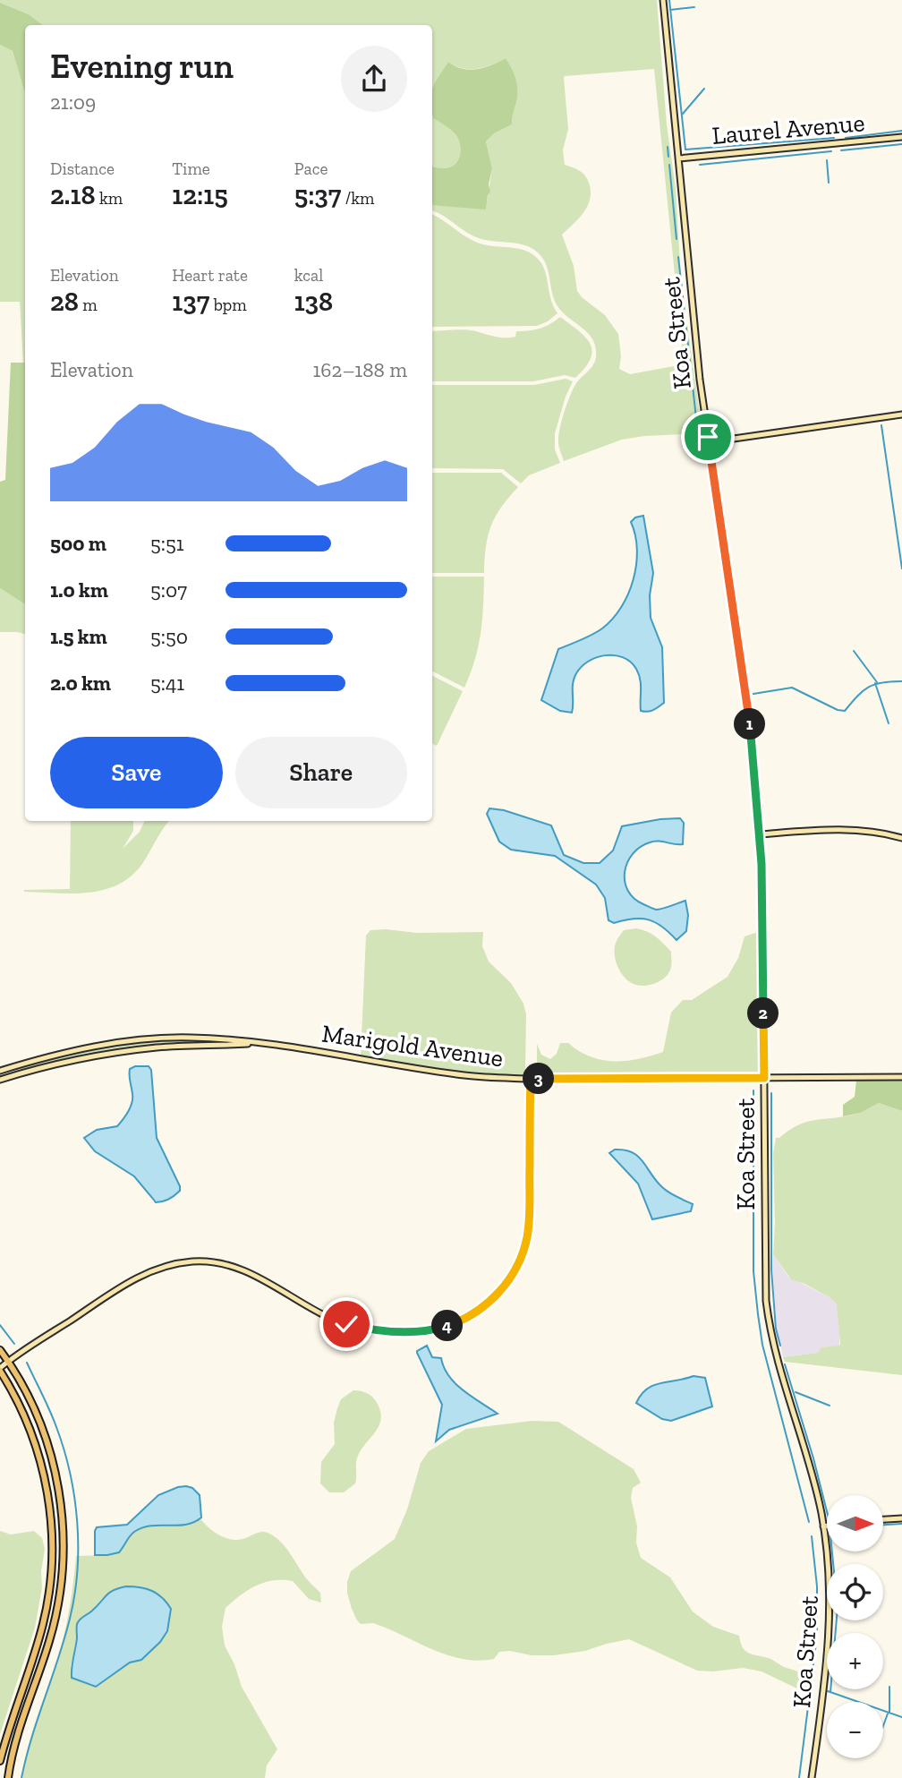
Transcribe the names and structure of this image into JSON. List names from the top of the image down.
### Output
{
  "streets": {
    "main road": ["Laurel Avenue", "Koa Street", "Marigold Avenue"]
  },
  "crossings": [
    ["Laurel Avenue", "Koa Street"],
    ["Koa Street", "Marigold Avenue"]
  ],
  "north": "right",
  "page": {
    "heading": ["Evening run", "21:09"],
    "stats": [
      ["Distance", "2.18 km"],
      ["Time", "12:15"],
      ["Pace", "5:37 /km"],
      ["Elevation", "28 m"],
      ["Heart rate", "137 bpm"],
      ["kcal", "138"]
    ],
    "chart": ["Elevation", "162–188 m"],
    "list": [
      {
        "name": "500 m",
        "note": "5:51"
      },
      {
        "name": "1.0 km",
        "note": "5:07"
      },
      {
        "name": "1.5 km",
        "note": "5:50"
      },
      {
        "name": "2.0 km",
        "note": "5:41"
      }
    ],
    "pins": [
      "1",
      "2",
      "3",
      "4"
    ],
    "buttons": ["Save", "Share"],
    "map_buttons": ["+", "−"]
  }
}
